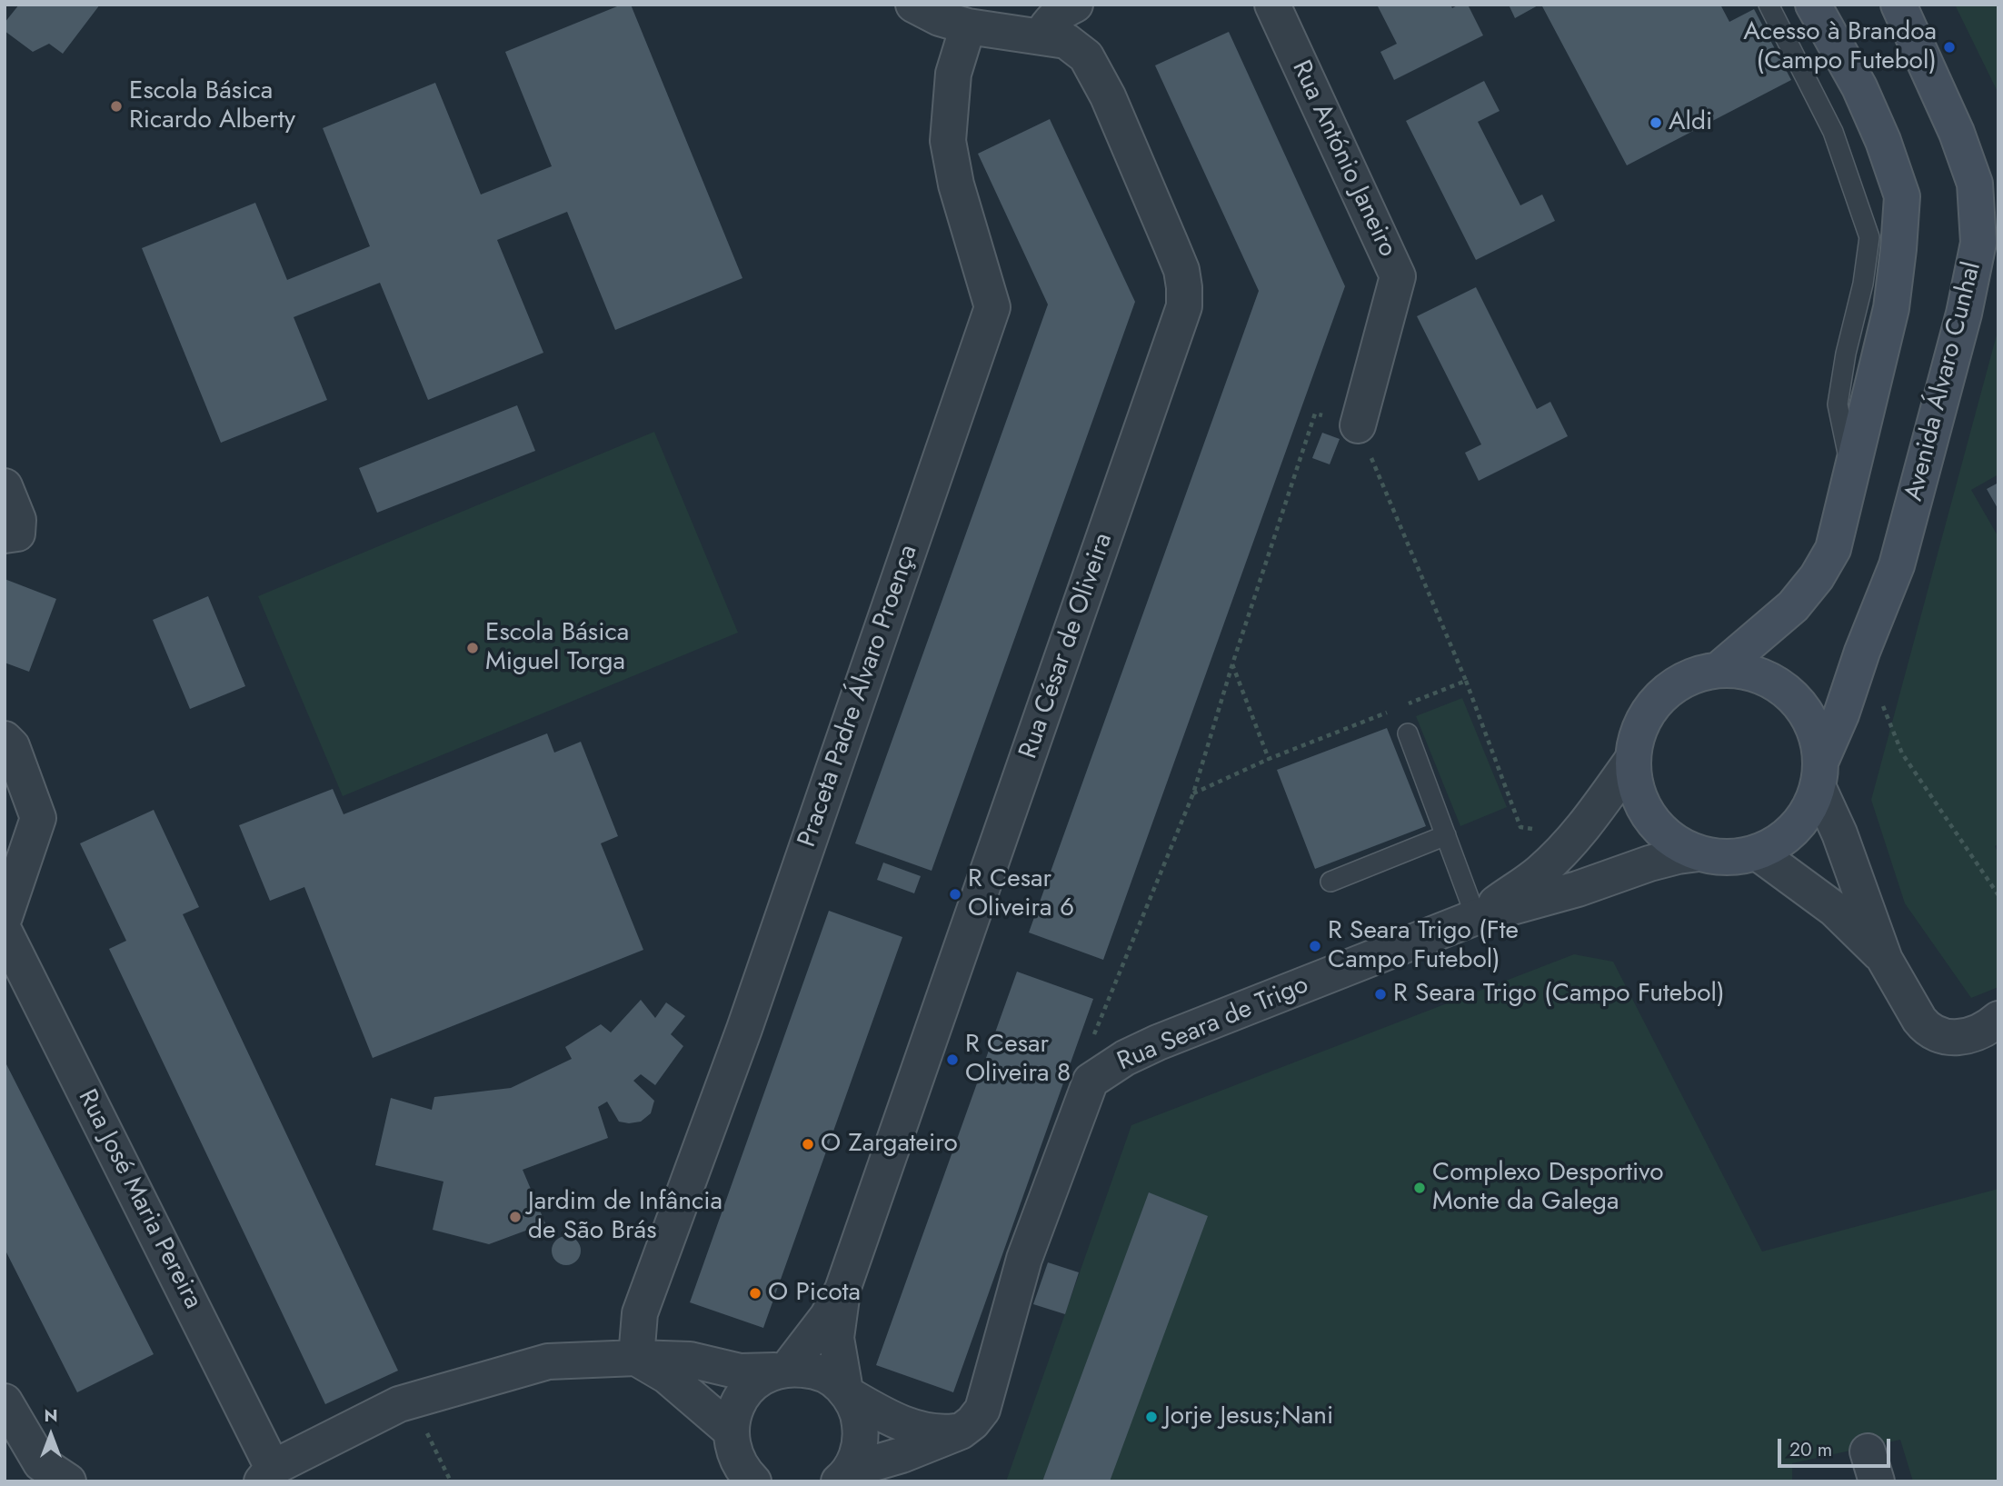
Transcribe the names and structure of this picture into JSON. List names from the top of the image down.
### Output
{
  "streets": {
    "street": [
      "Rua António Janeiro",
      "Avenida Álvaro Cunhal",
      "Rua César de Oliveira",
      "Praceta Padre Álvaro Proença",
      "Rua Seara de Trigo",
      "Rua José Maria Pereira"
    ]
  },
  "crossings": [
    ["Avenida Álvaro Cunhal", "Rua Seara de Trigo"],
    ["Rua César de Oliveira", "Praceta Padre Álvaro Proença"],
    ["Rua César de Oliveira", "Rua Seara de Trigo"]
  ],
  "places": [
    "Acesso à Brandoa (Campo Futebol)",
    "Escola Básica Ricardo Alberty",
    "Aldi",
    "Escola Básica Miguel Torga",
    "R Cesar Oliveira 6",
    "R Seara Trigo (Fte Campo Futebol)",
    "R Seara Trigo (Campo Futebol)",
    "R Cesar Oliveira 8",
    "O Zargateiro",
    "Complexo Desportivo Monte da Galega",
    "Jardim de Infância de São Brás",
    "O Picota",
    "Jorje Jesus;Nani"
  ],
  "scale_bar": "20 m",
  "north": "top"
}
